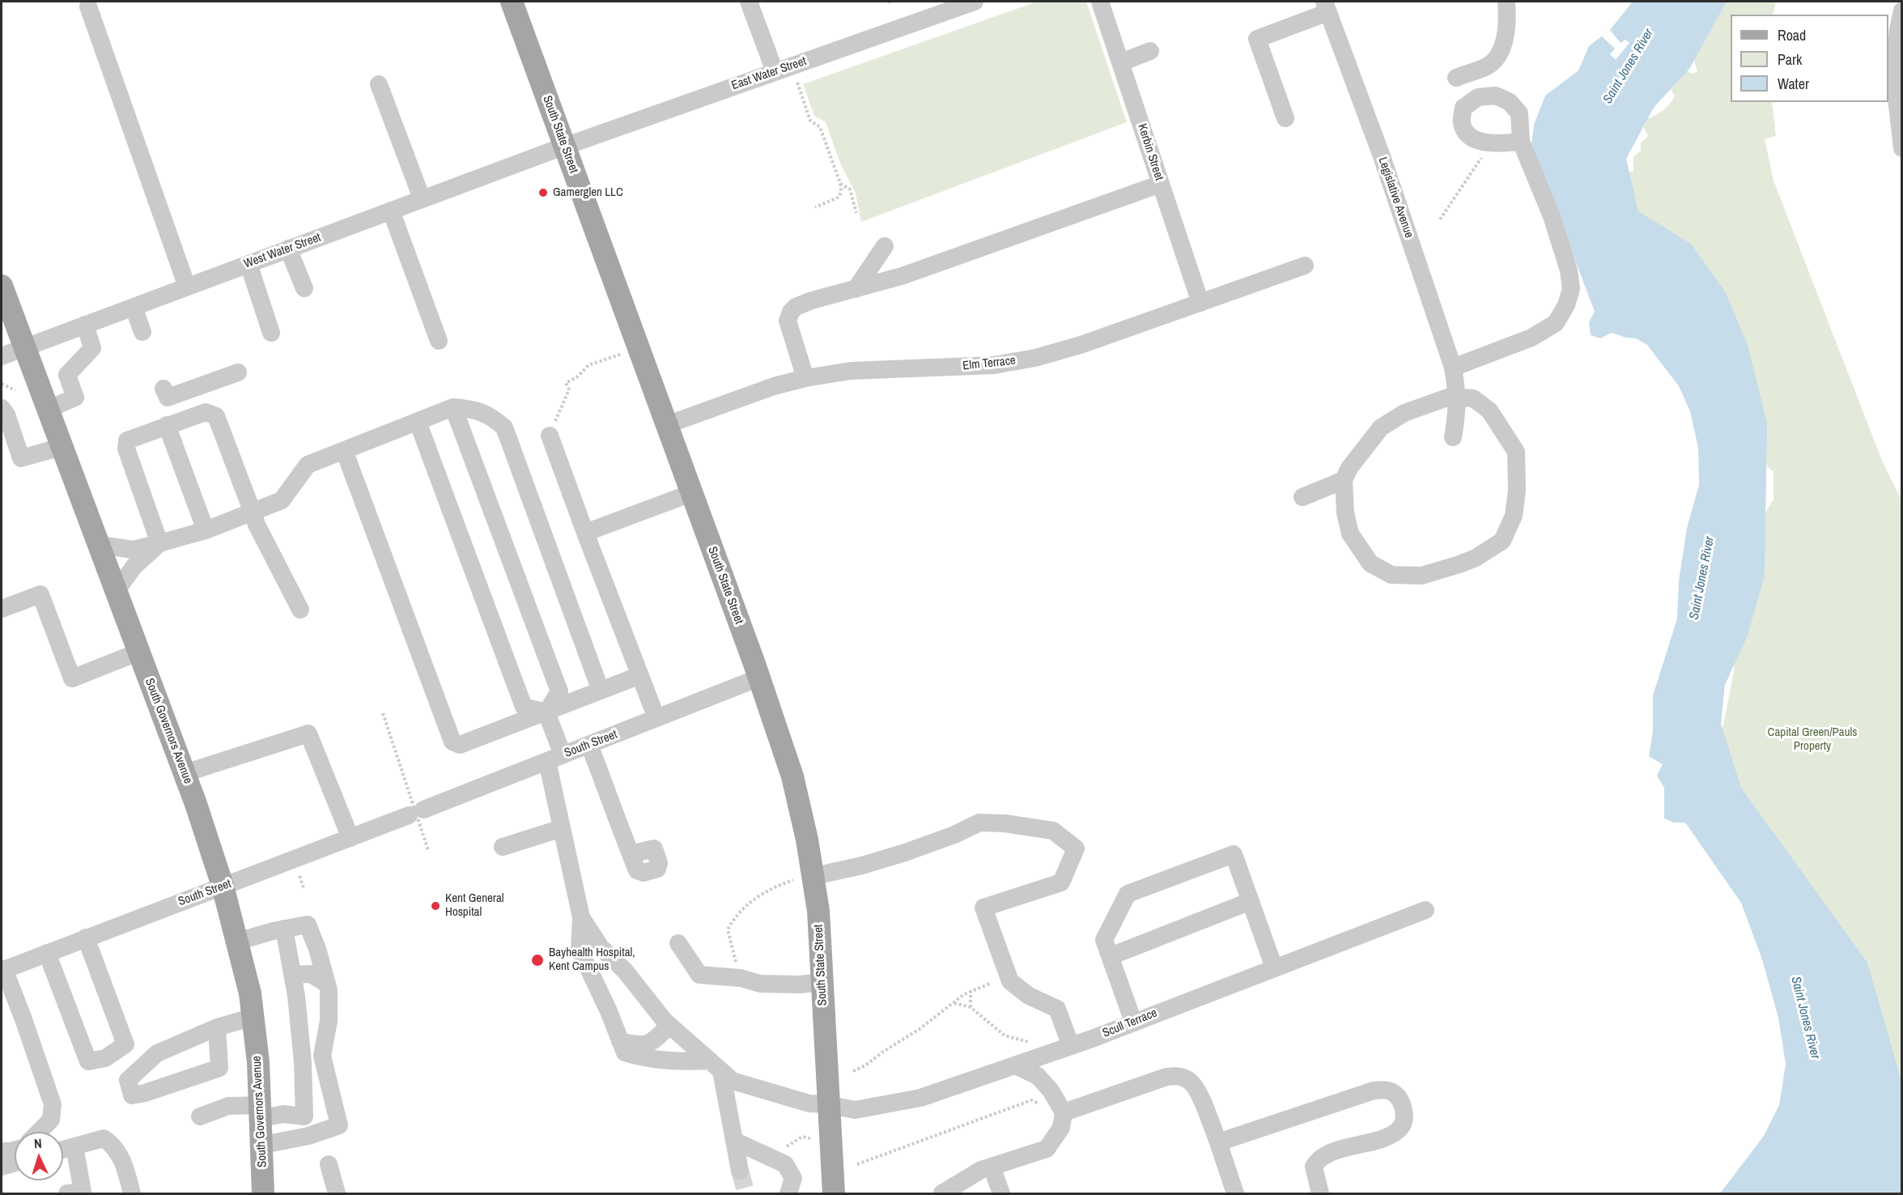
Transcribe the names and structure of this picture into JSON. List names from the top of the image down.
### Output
{
  "streets": {
    "main road": ["South State Street", "South Governors Avenue"],
    "street": [
      "East Water Street",
      "Kerbin Street",
      "Legislative Avenue",
      "West Water Street",
      "Elm Terrace",
      "South Street",
      "Scull Terrace"
    ]
  },
  "crossings": [
    ["East Water Street", "South State Street"],
    ["East Water Street", "West Water Street"],
    ["South State Street", "West Water Street"],
    ["South State Street", "Elm Terrace"],
    ["South State Street", "South Street"],
    ["South State Street", "Scull Terrace"],
    ["Kerbin Street", "Elm Terrace"],
    ["West Water Street", "South Governors Avenue"],
    ["South Governors Avenue", "South Street"]
  ],
  "water": ["Saint Jones River"],
  "parks": ["Capital Green/Pauls Property"],
  "places": ["Gamerglen LLC", "Kent General Hospital", "Bayhealth Hospital, Kent Campus"],
  "legend": ["Road", "Park", "Water"],
  "north": "top"
}
